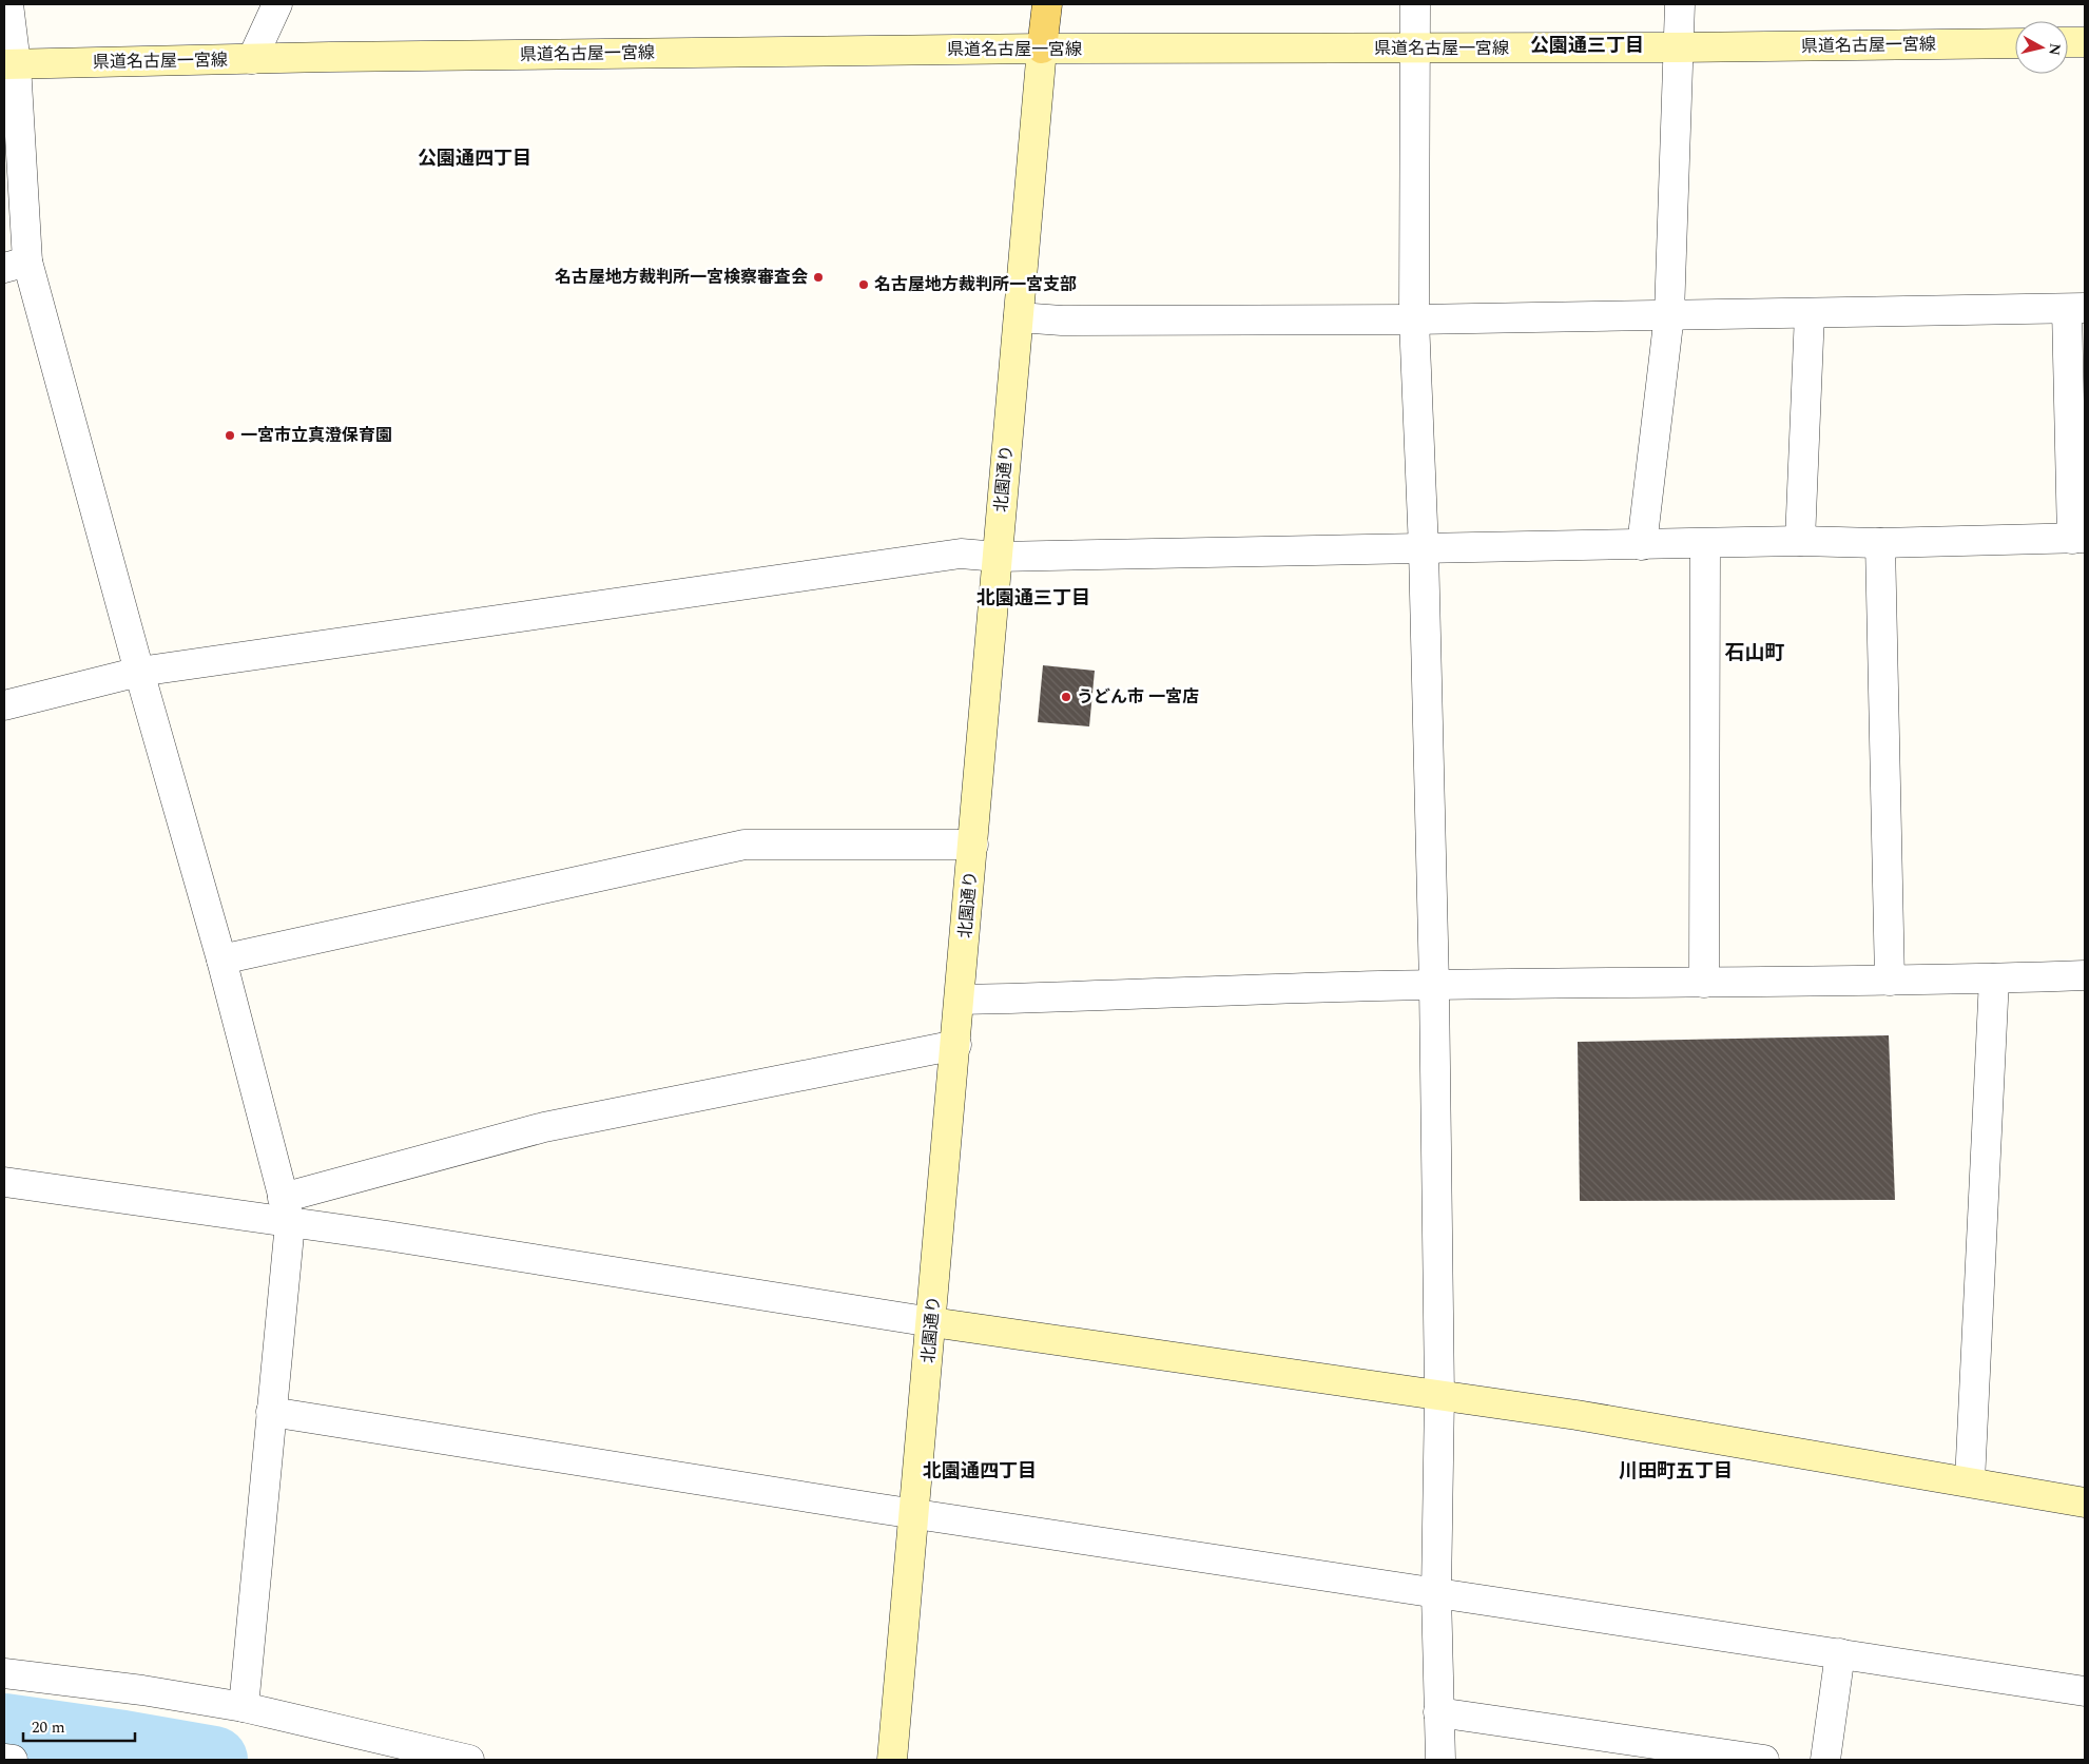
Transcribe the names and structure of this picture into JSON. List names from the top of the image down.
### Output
{
  "streets": {
    "street": ["県道名古屋一宮線", "北園通り"]
  },
  "crossings": [
    ["県道名古屋一宮線", "北園通り"]
  ],
  "districts": [
    "公園通三丁目",
    "公園通四丁目",
    "北園通三丁目",
    "石山町",
    "北園通四丁目",
    "川田町五丁目"
  ],
  "places": [
    "名古屋地方裁判所一宮検察審査会",
    "名古屋地方裁判所一宮支部",
    "一宮市立真澄保育園",
    "うどん市 一宮店"
  ],
  "scale_bar": "20 m",
  "north": "right"
}
